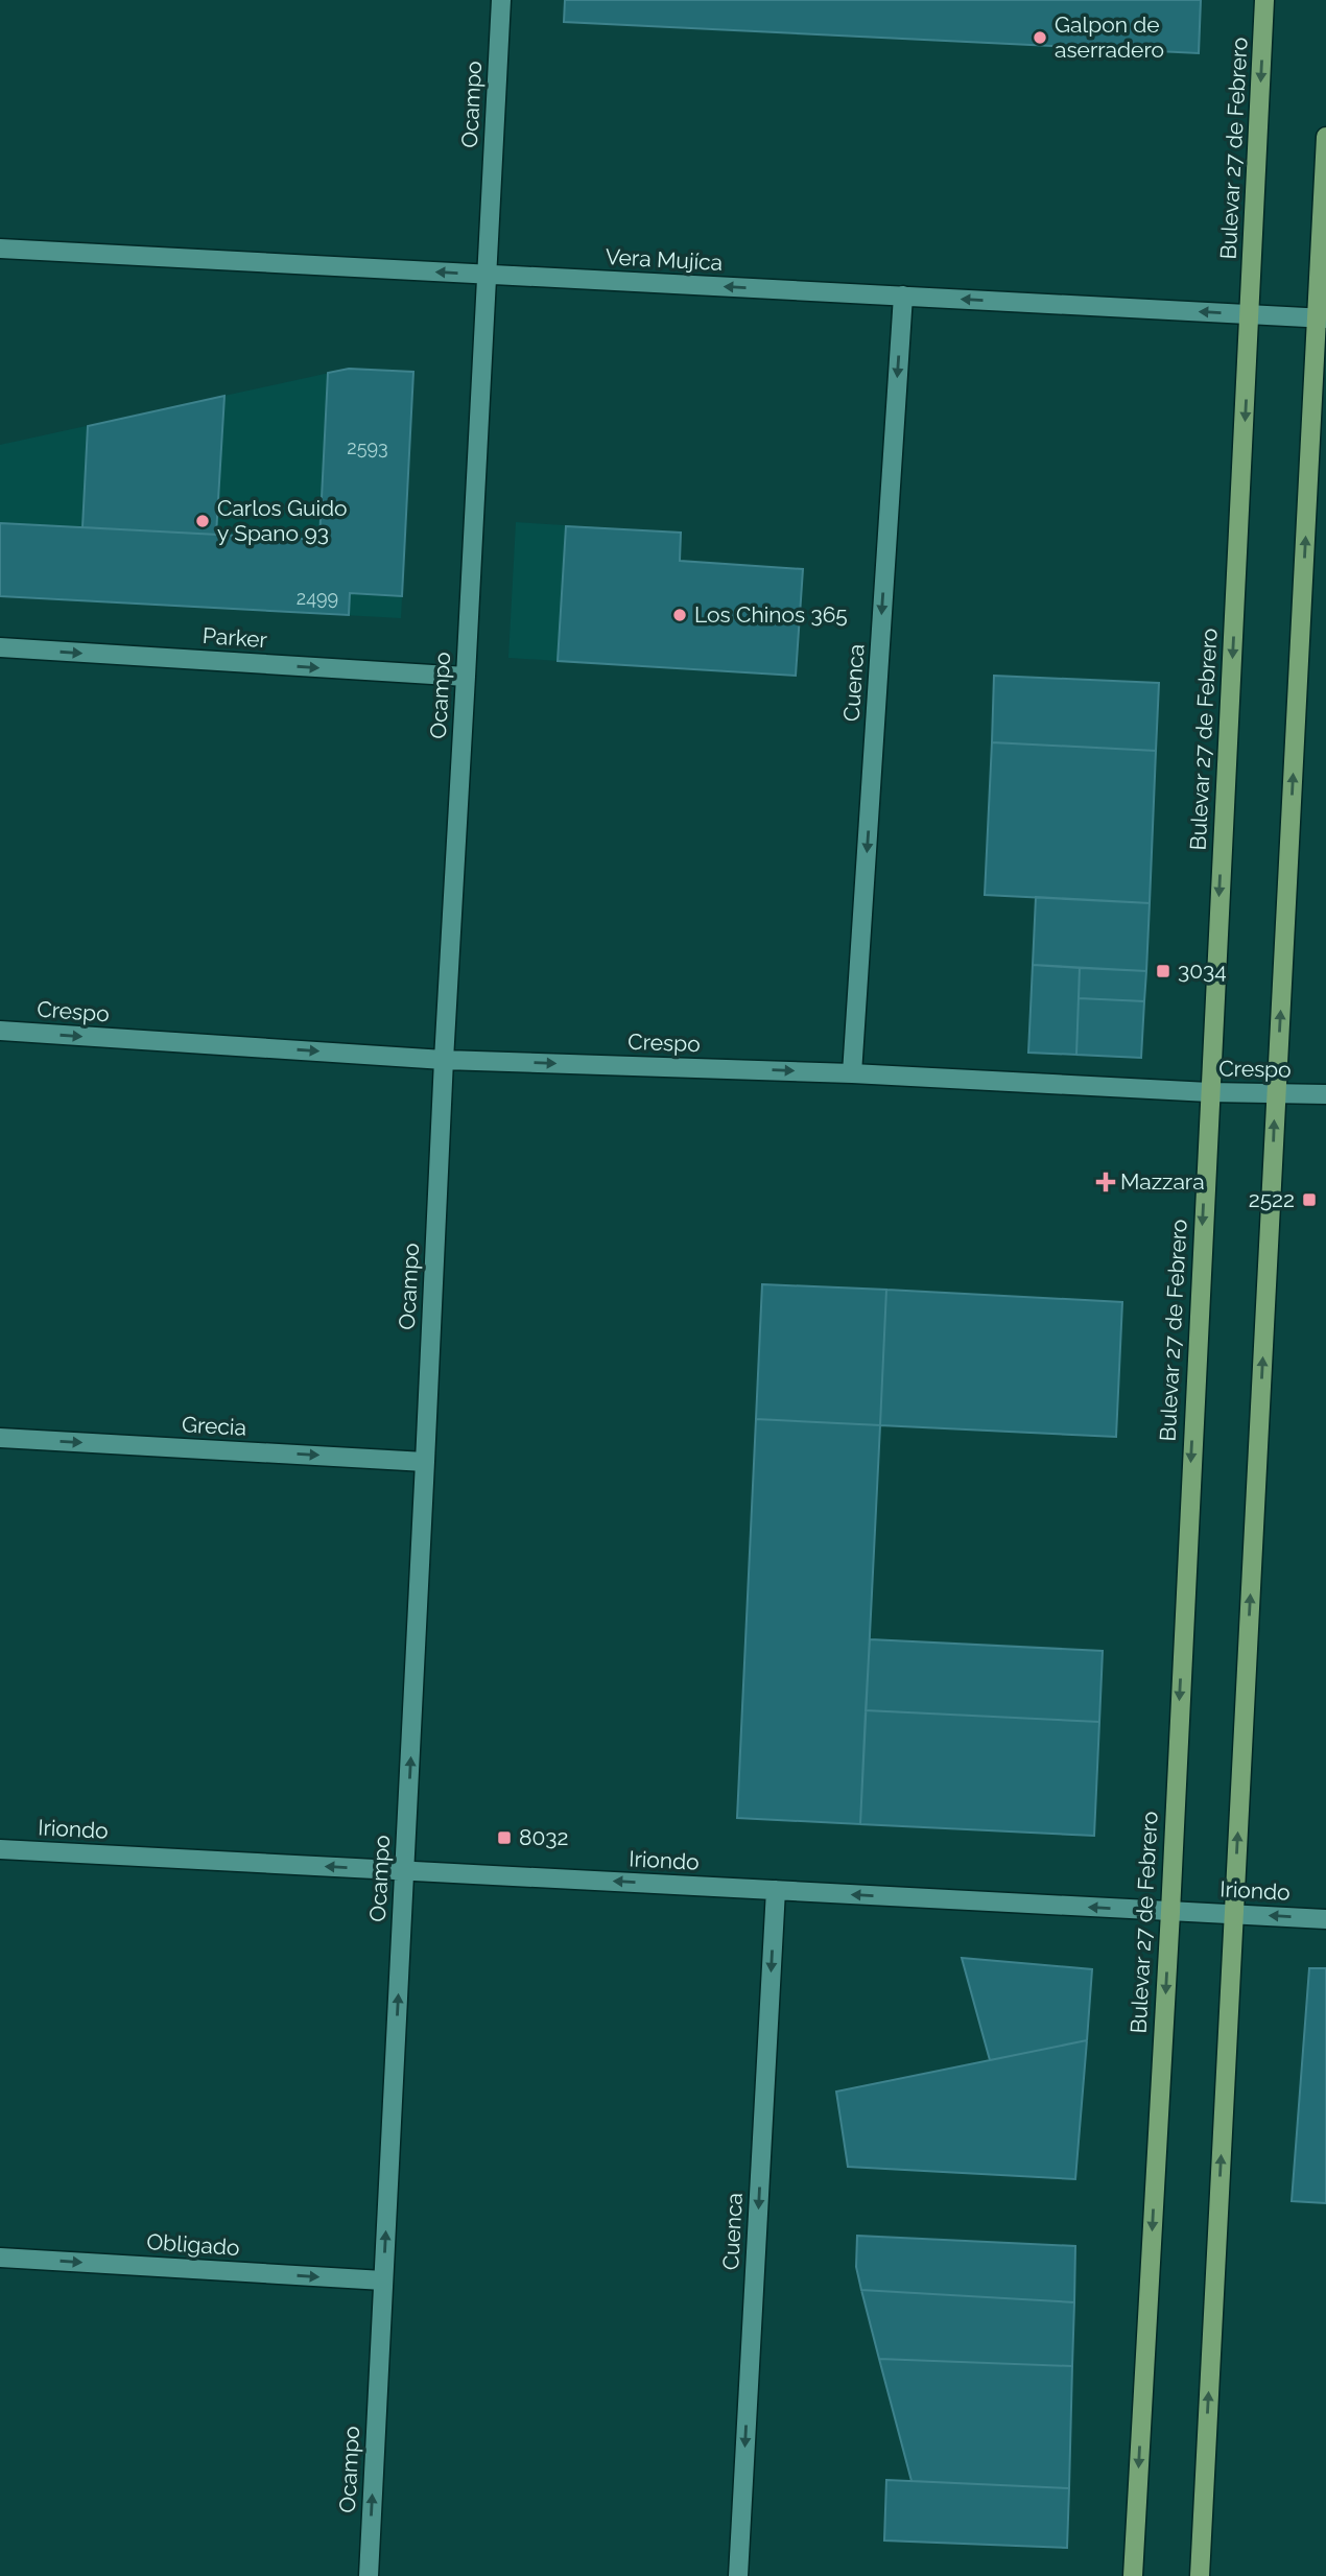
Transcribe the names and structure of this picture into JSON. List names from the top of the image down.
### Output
{
  "streets": {
    "main road": ["Bulevar 27 de Febrero"],
    "street": [
      "Ocampo",
      "Vera Mujíca",
      "Parker",
      "Cuenca",
      "Crespo",
      "Grecia",
      "Iriondo",
      "Obligado"
    ]
  },
  "crossings": [
    ["Ocampo", "Vera Mujíca"],
    ["Ocampo", "Parker"],
    ["Ocampo", "Crespo"],
    ["Ocampo", "Grecia"],
    ["Ocampo", "Iriondo"],
    ["Ocampo", "Obligado"],
    ["Bulevar 27 de Febrero", "Vera Mujíca"],
    ["Bulevar 27 de Febrero", "Crespo"],
    ["Bulevar 27 de Febrero", "Iriondo"],
    ["Vera Mujíca", "Cuenca"],
    ["Cuenca", "Crespo"],
    ["Cuenca", "Iriondo"]
  ],
  "one_way": [
    "Ocampo",
    "Vera Mujíca",
    "Parker",
    "Cuenca",
    "Crespo",
    "Grecia",
    "Iriondo",
    "Obligado"
  ],
  "places": {
    "other": ["Galpon de aserradero", "Carlos Guido y Spano 93", "Los Chinos 365"],
    "transit": ["3034", "2522", "8032"],
    "health": ["Mazzara"]
  },
  "house_numbers": ["2593", "2499"]
}
